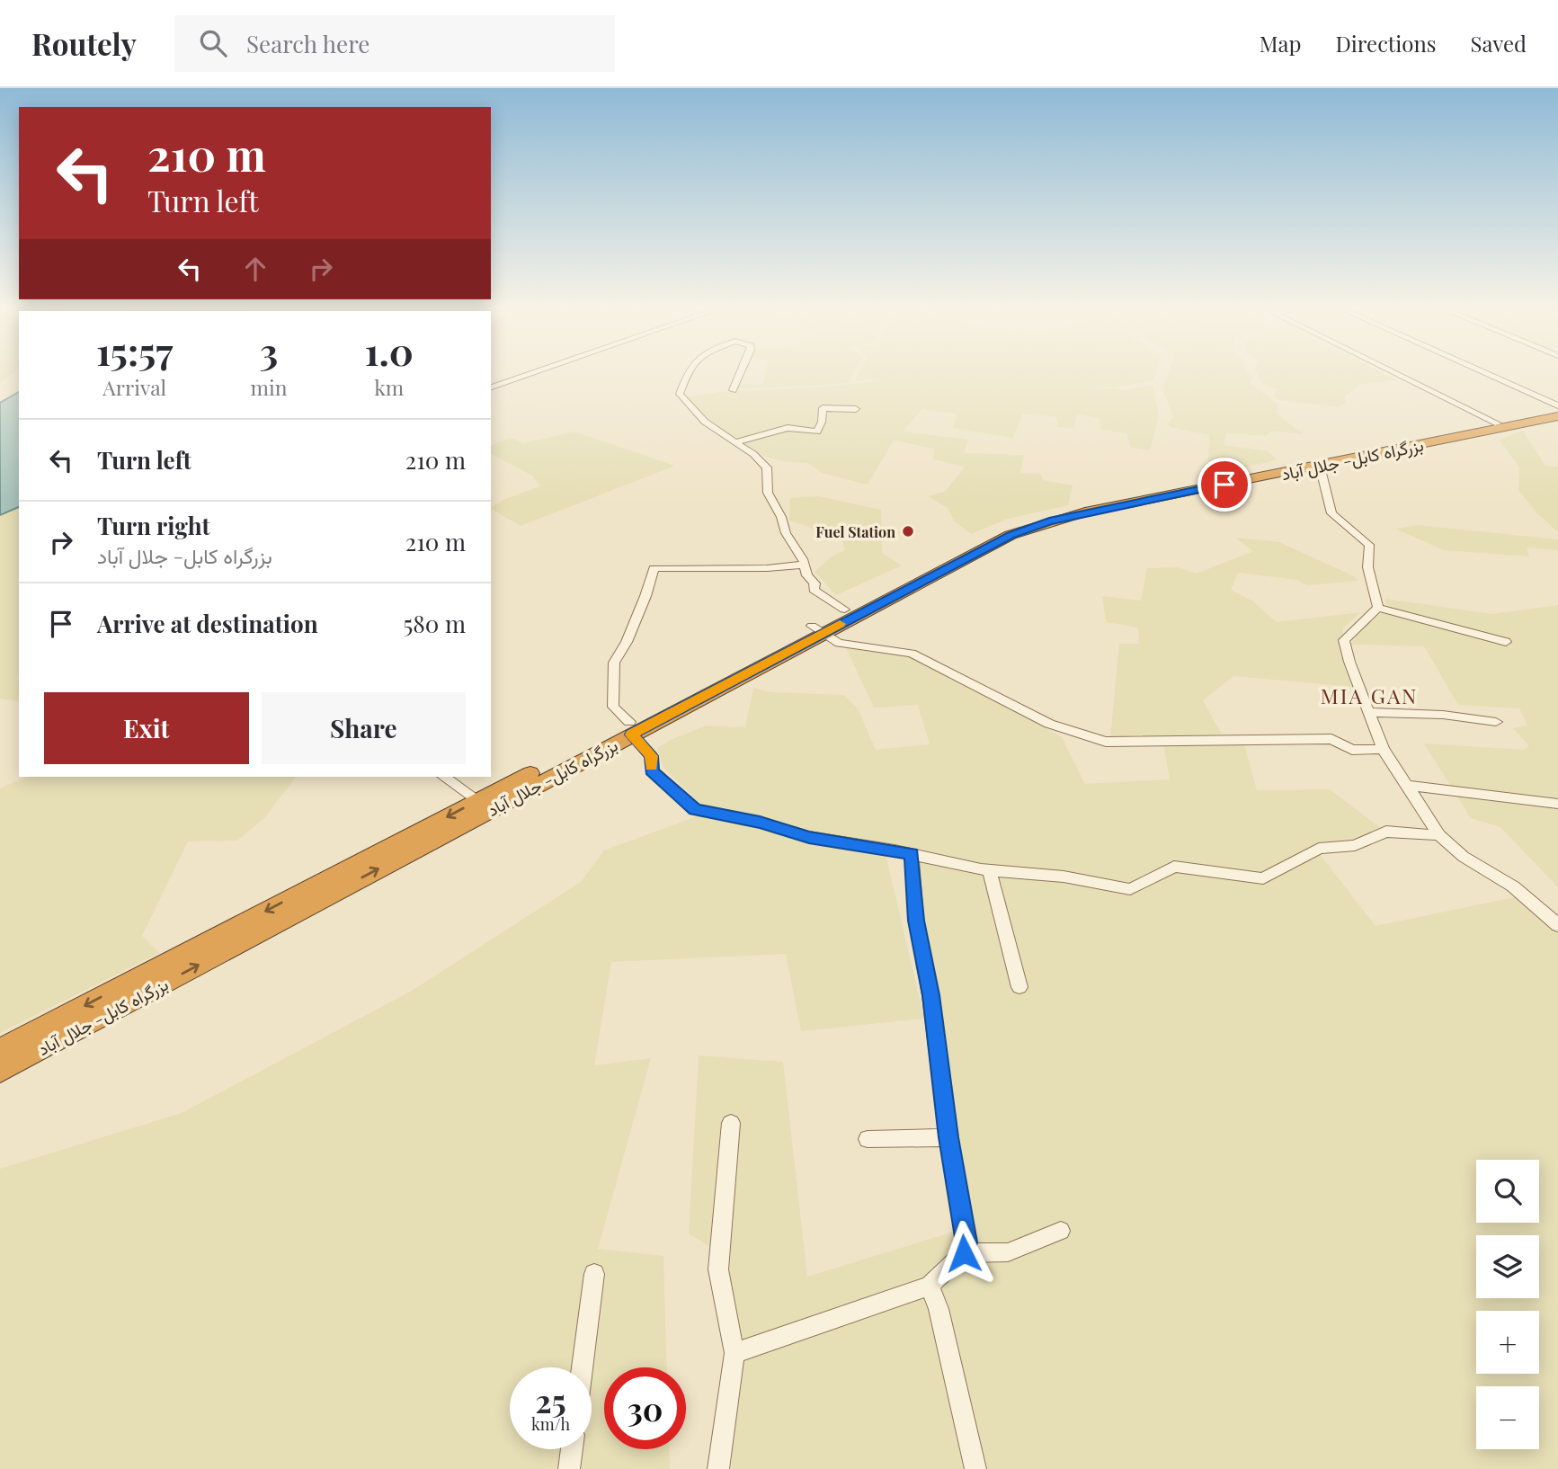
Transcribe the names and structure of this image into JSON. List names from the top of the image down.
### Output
{
  "streets": {
    "highway": ["بزرگراه کابل- جلال آباد"]
  },
  "districts": ["MIA GAN"],
  "places": ["Fuel Station"],
  "page": {
    "header": "Routely",
    "search": "Search here",
    "nav": ["Map", "Directions", "Saved"],
    "turn": ["210 m", "Turn left"],
    "eta": [
      "15:57",
      "Arrival",
      "3",
      "min",
      "1.0",
      "km"
    ],
    "list": [
      {
        "name": "Turn left",
        "value": "210 m"
      },
      {
        "name": "Turn right",
        "note": "بزرگراه کابل- جلال آباد",
        "value": "210 m"
      },
      {
        "name": "Arrive at destination",
        "value": "580 m"
      }
    ],
    "buttons": ["Exit", "Share"],
    "map_buttons": ["+", "−"],
    "speed": "25 km/h",
    "limit": "30"
  }
}
